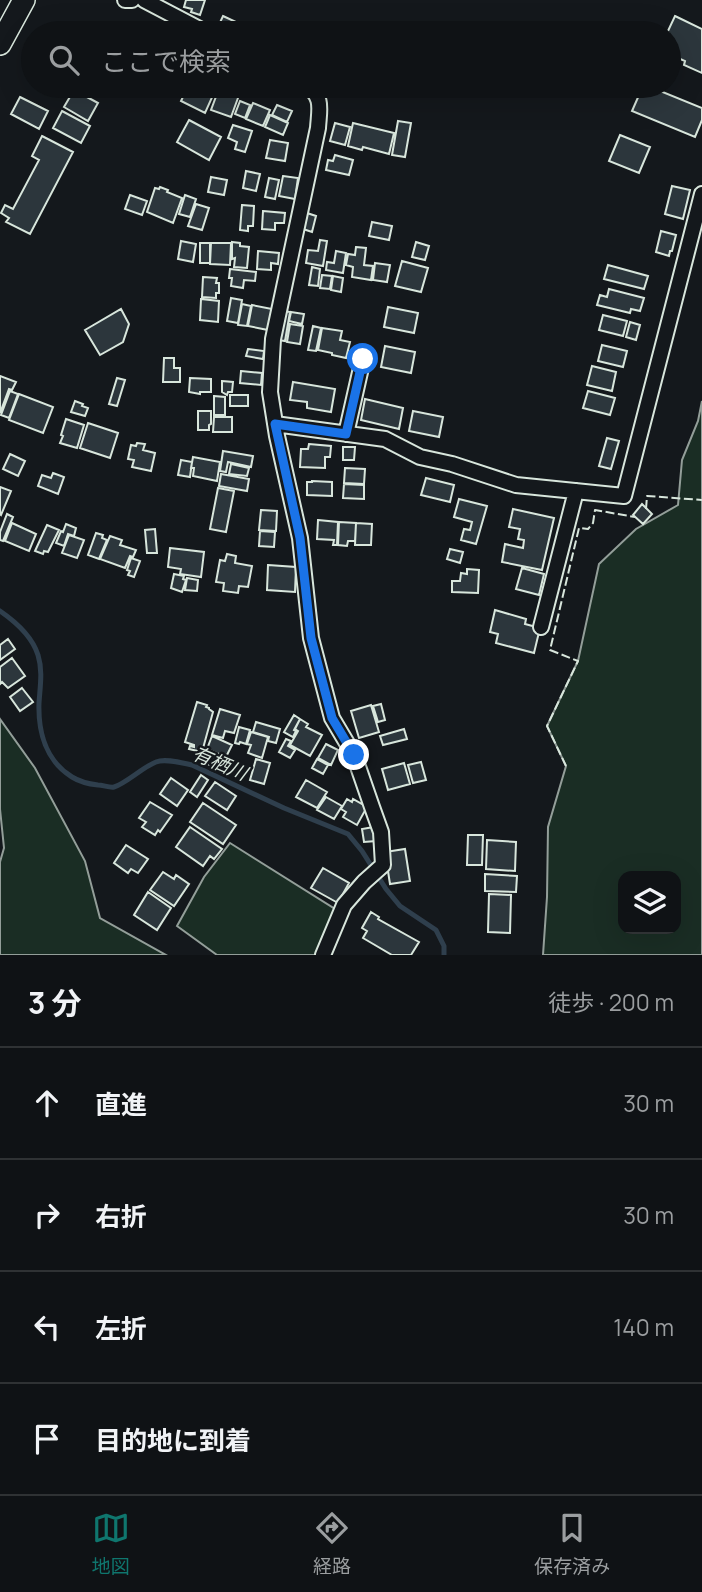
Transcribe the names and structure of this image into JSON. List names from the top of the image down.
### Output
{
  "water": ["有栖川"],
  "page": {
    "search": "ここで検索",
    "heading": ["3 分", "徒歩 · 200 m"],
    "list": [
      ["直進", "30 m"],
      ["右折", "30 m"],
      ["左折", "140 m"],
      "目的地に到着"
    ],
    "nav": ["地図", "経路", "保存済み"]
  }
}
